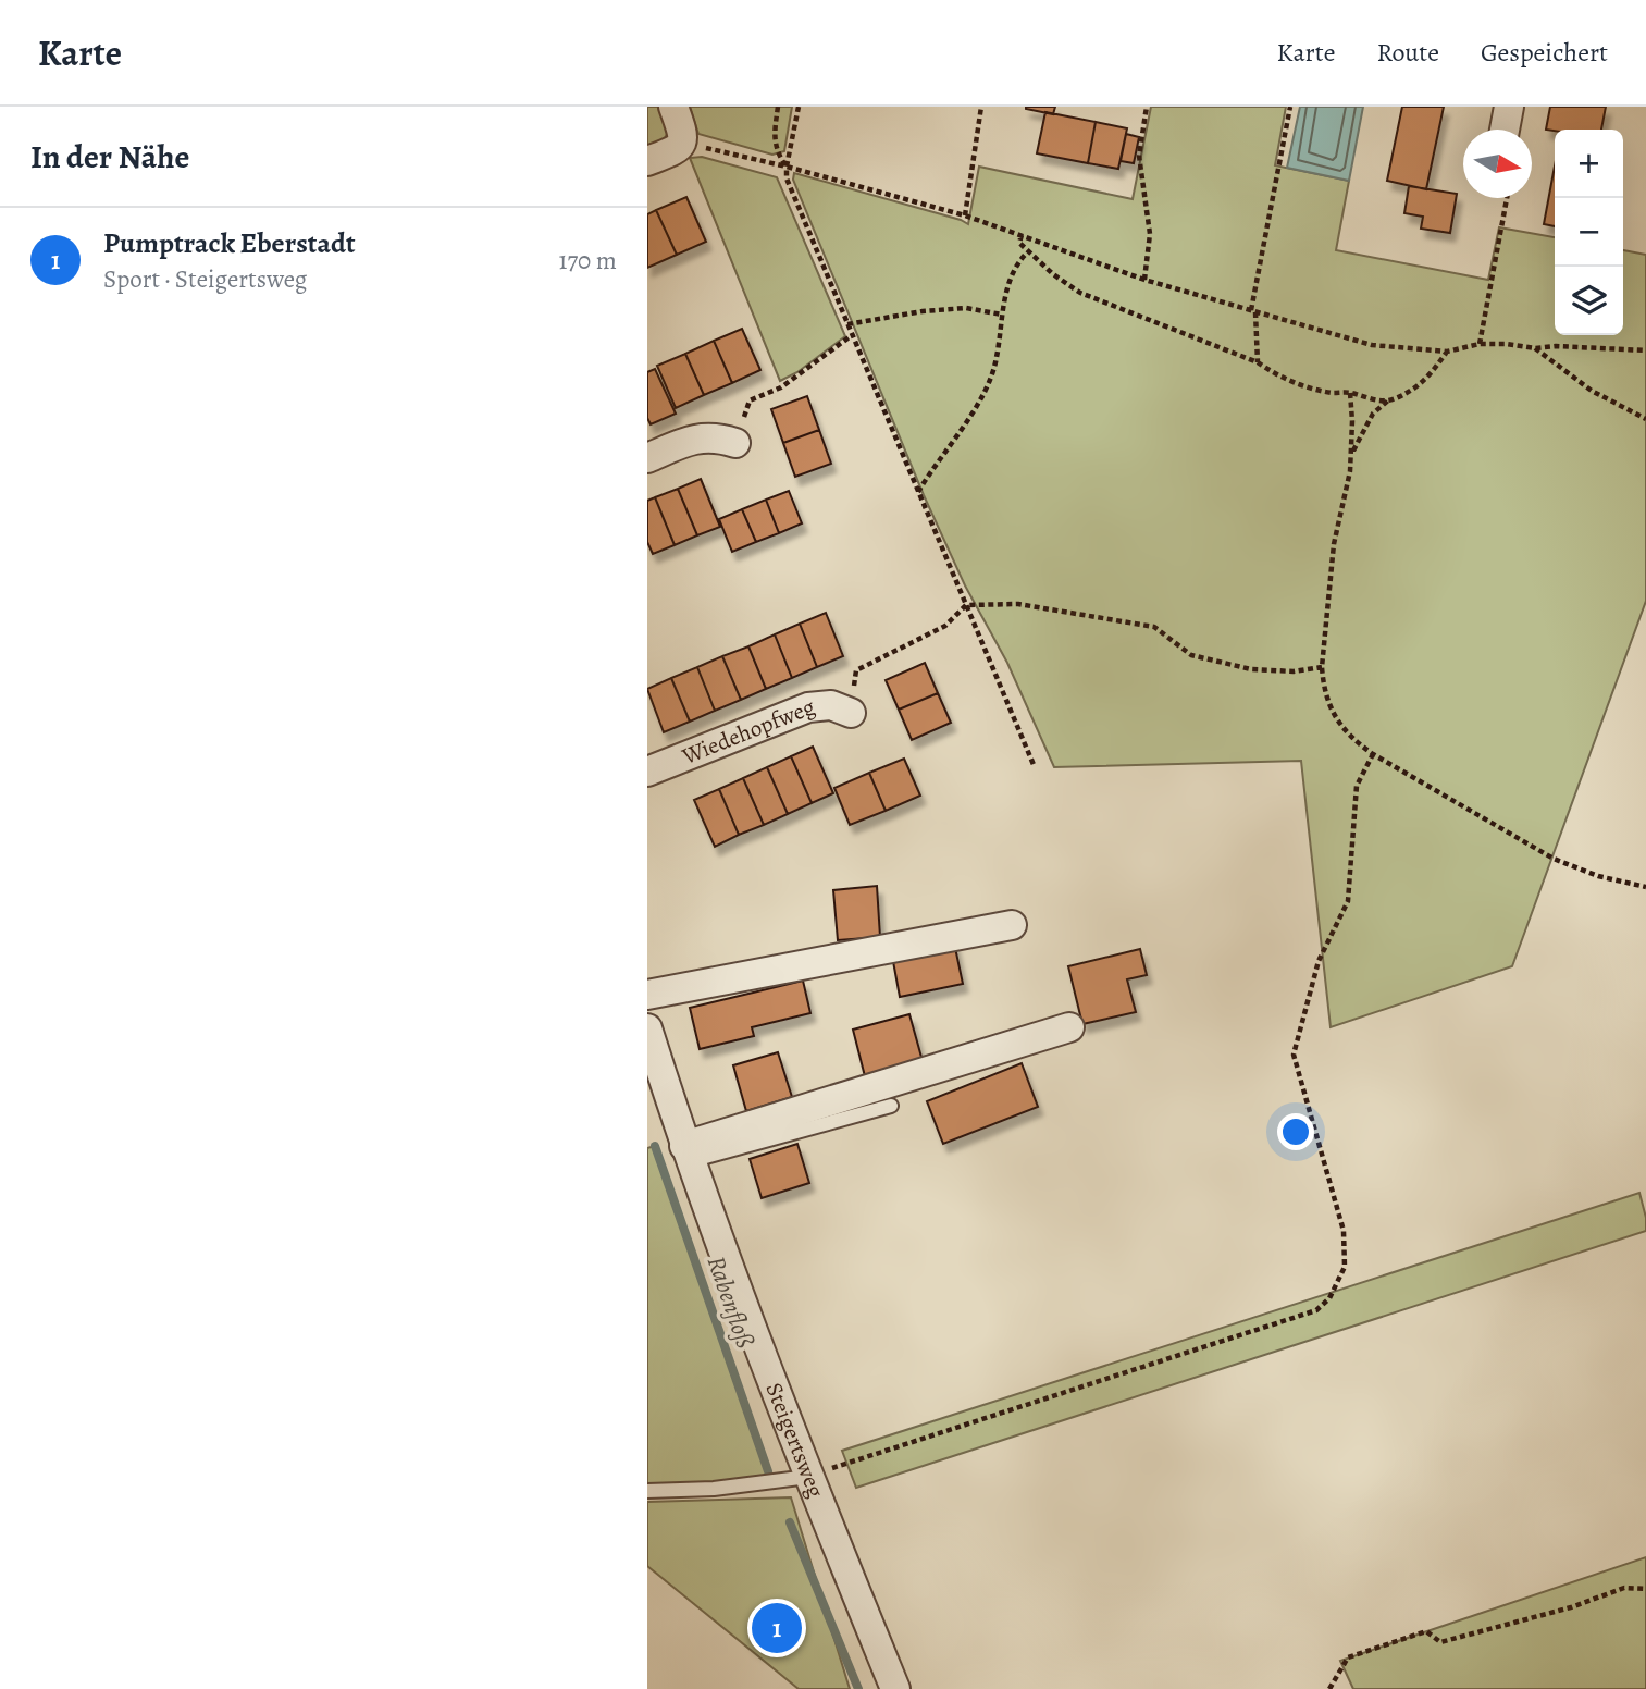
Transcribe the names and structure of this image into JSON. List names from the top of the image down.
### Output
{
  "streets": {
    "street": ["Wiedehopfweg", "Steigertsweg"]
  },
  "water": ["Rabenfloß"],
  "north": "right",
  "page": {
    "header": "Karte",
    "nav": ["Karte", "Route", "Gespeichert"],
    "heading": "In der Nähe",
    "map_buttons": ["+", "−"],
    "list": [
      {
        "mark": "1",
        "name": "Pumptrack Eberstadt",
        "note": "Sport · Steigertsweg",
        "value": "170 m"
      }
    ],
    "pins": "1"
  }
}
